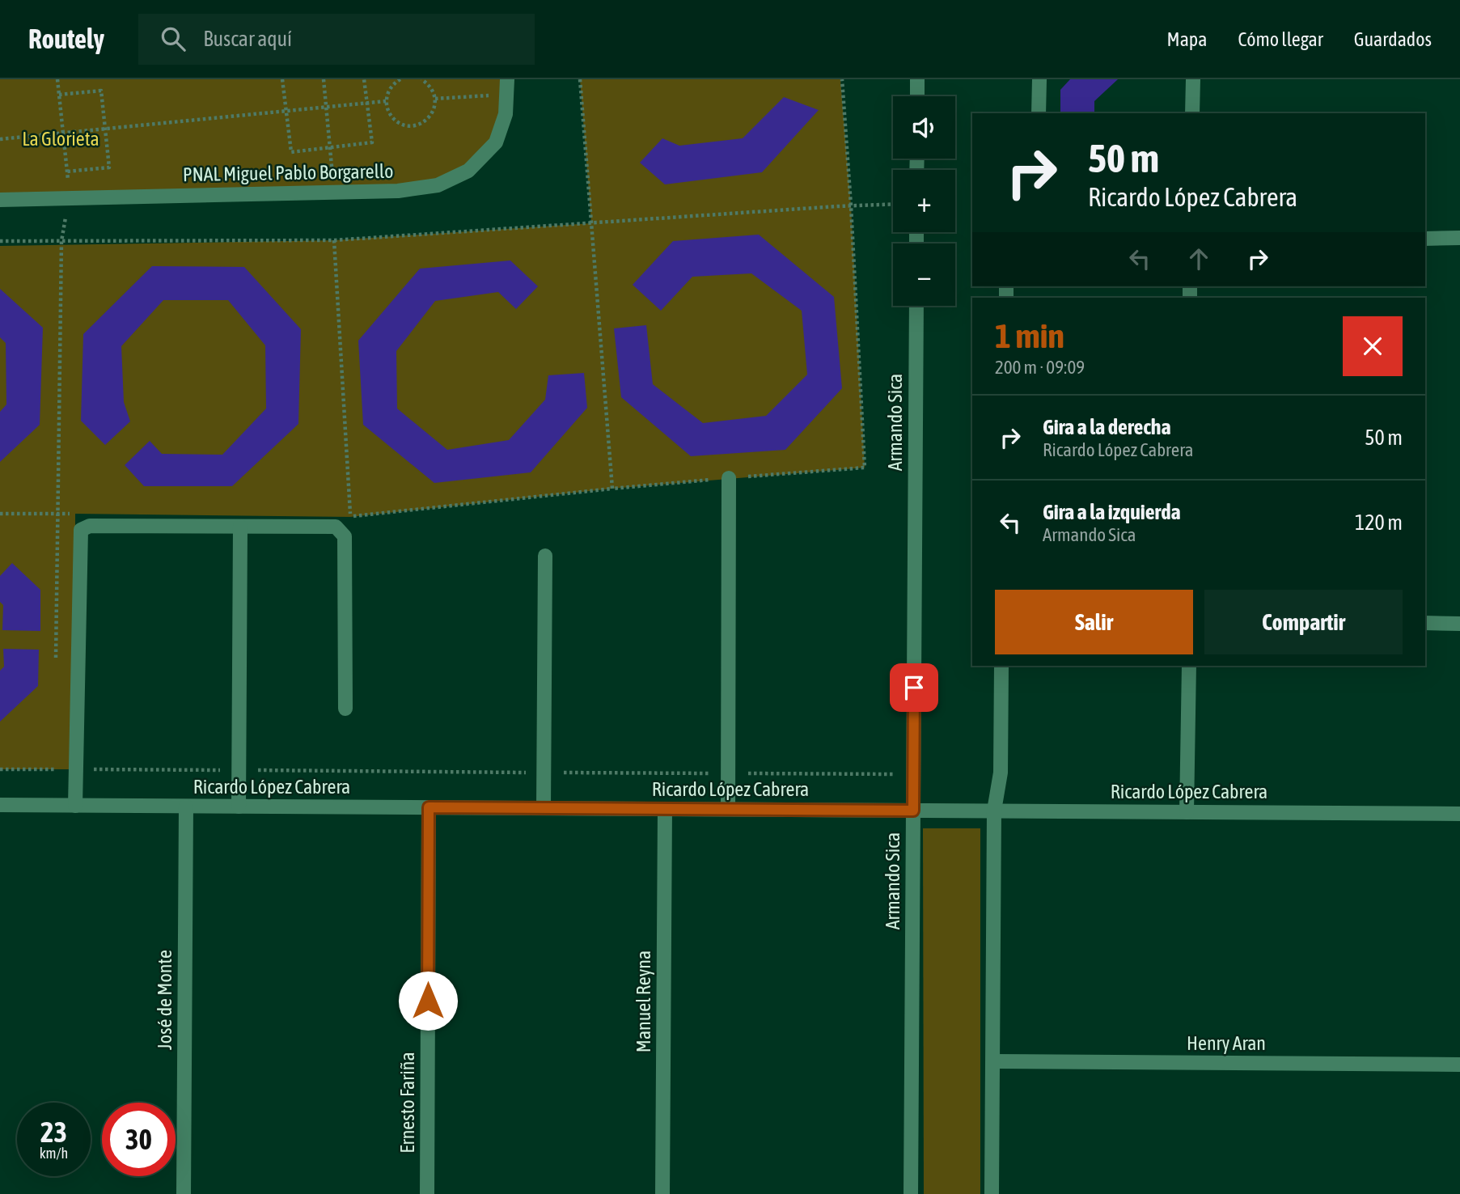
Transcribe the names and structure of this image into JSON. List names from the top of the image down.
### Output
{
  "streets": {
    "street": [
      "PNAL Miguel Pablo Borgarello",
      "Armando Sica",
      "Ricardo López Cabrera",
      "José de Monte",
      "Manuel Reyna",
      "Henry Aran",
      "Ernesto Fariña"
    ]
  },
  "crossings": [
    ["Armando Sica", "Ricardo López Cabrera"],
    ["Ricardo López Cabrera", "José de Monte"],
    ["Ricardo López Cabrera", "Manuel Reyna"],
    ["Ricardo López Cabrera", "Ernesto Fariña"]
  ],
  "parks": ["La Glorieta"],
  "page": {
    "header": "Routely",
    "search": "Buscar aquí",
    "nav": ["Mapa", "Cómo llegar", "Guardados"],
    "map_buttons": ["+", "−"],
    "turn": ["50 m", "Ricardo López Cabrera"],
    "heading": ["1 min", "200 m · 09:09"],
    "list": [
      {
        "name": "Gira a la derecha",
        "note": "Ricardo López Cabrera",
        "value": "50 m"
      },
      {
        "name": "Gira a la izquierda",
        "note": "Armando Sica",
        "value": "120 m"
      }
    ],
    "buttons": ["Salir", "Compartir"],
    "speed": "23 km/h",
    "limit": "30"
  }
}
